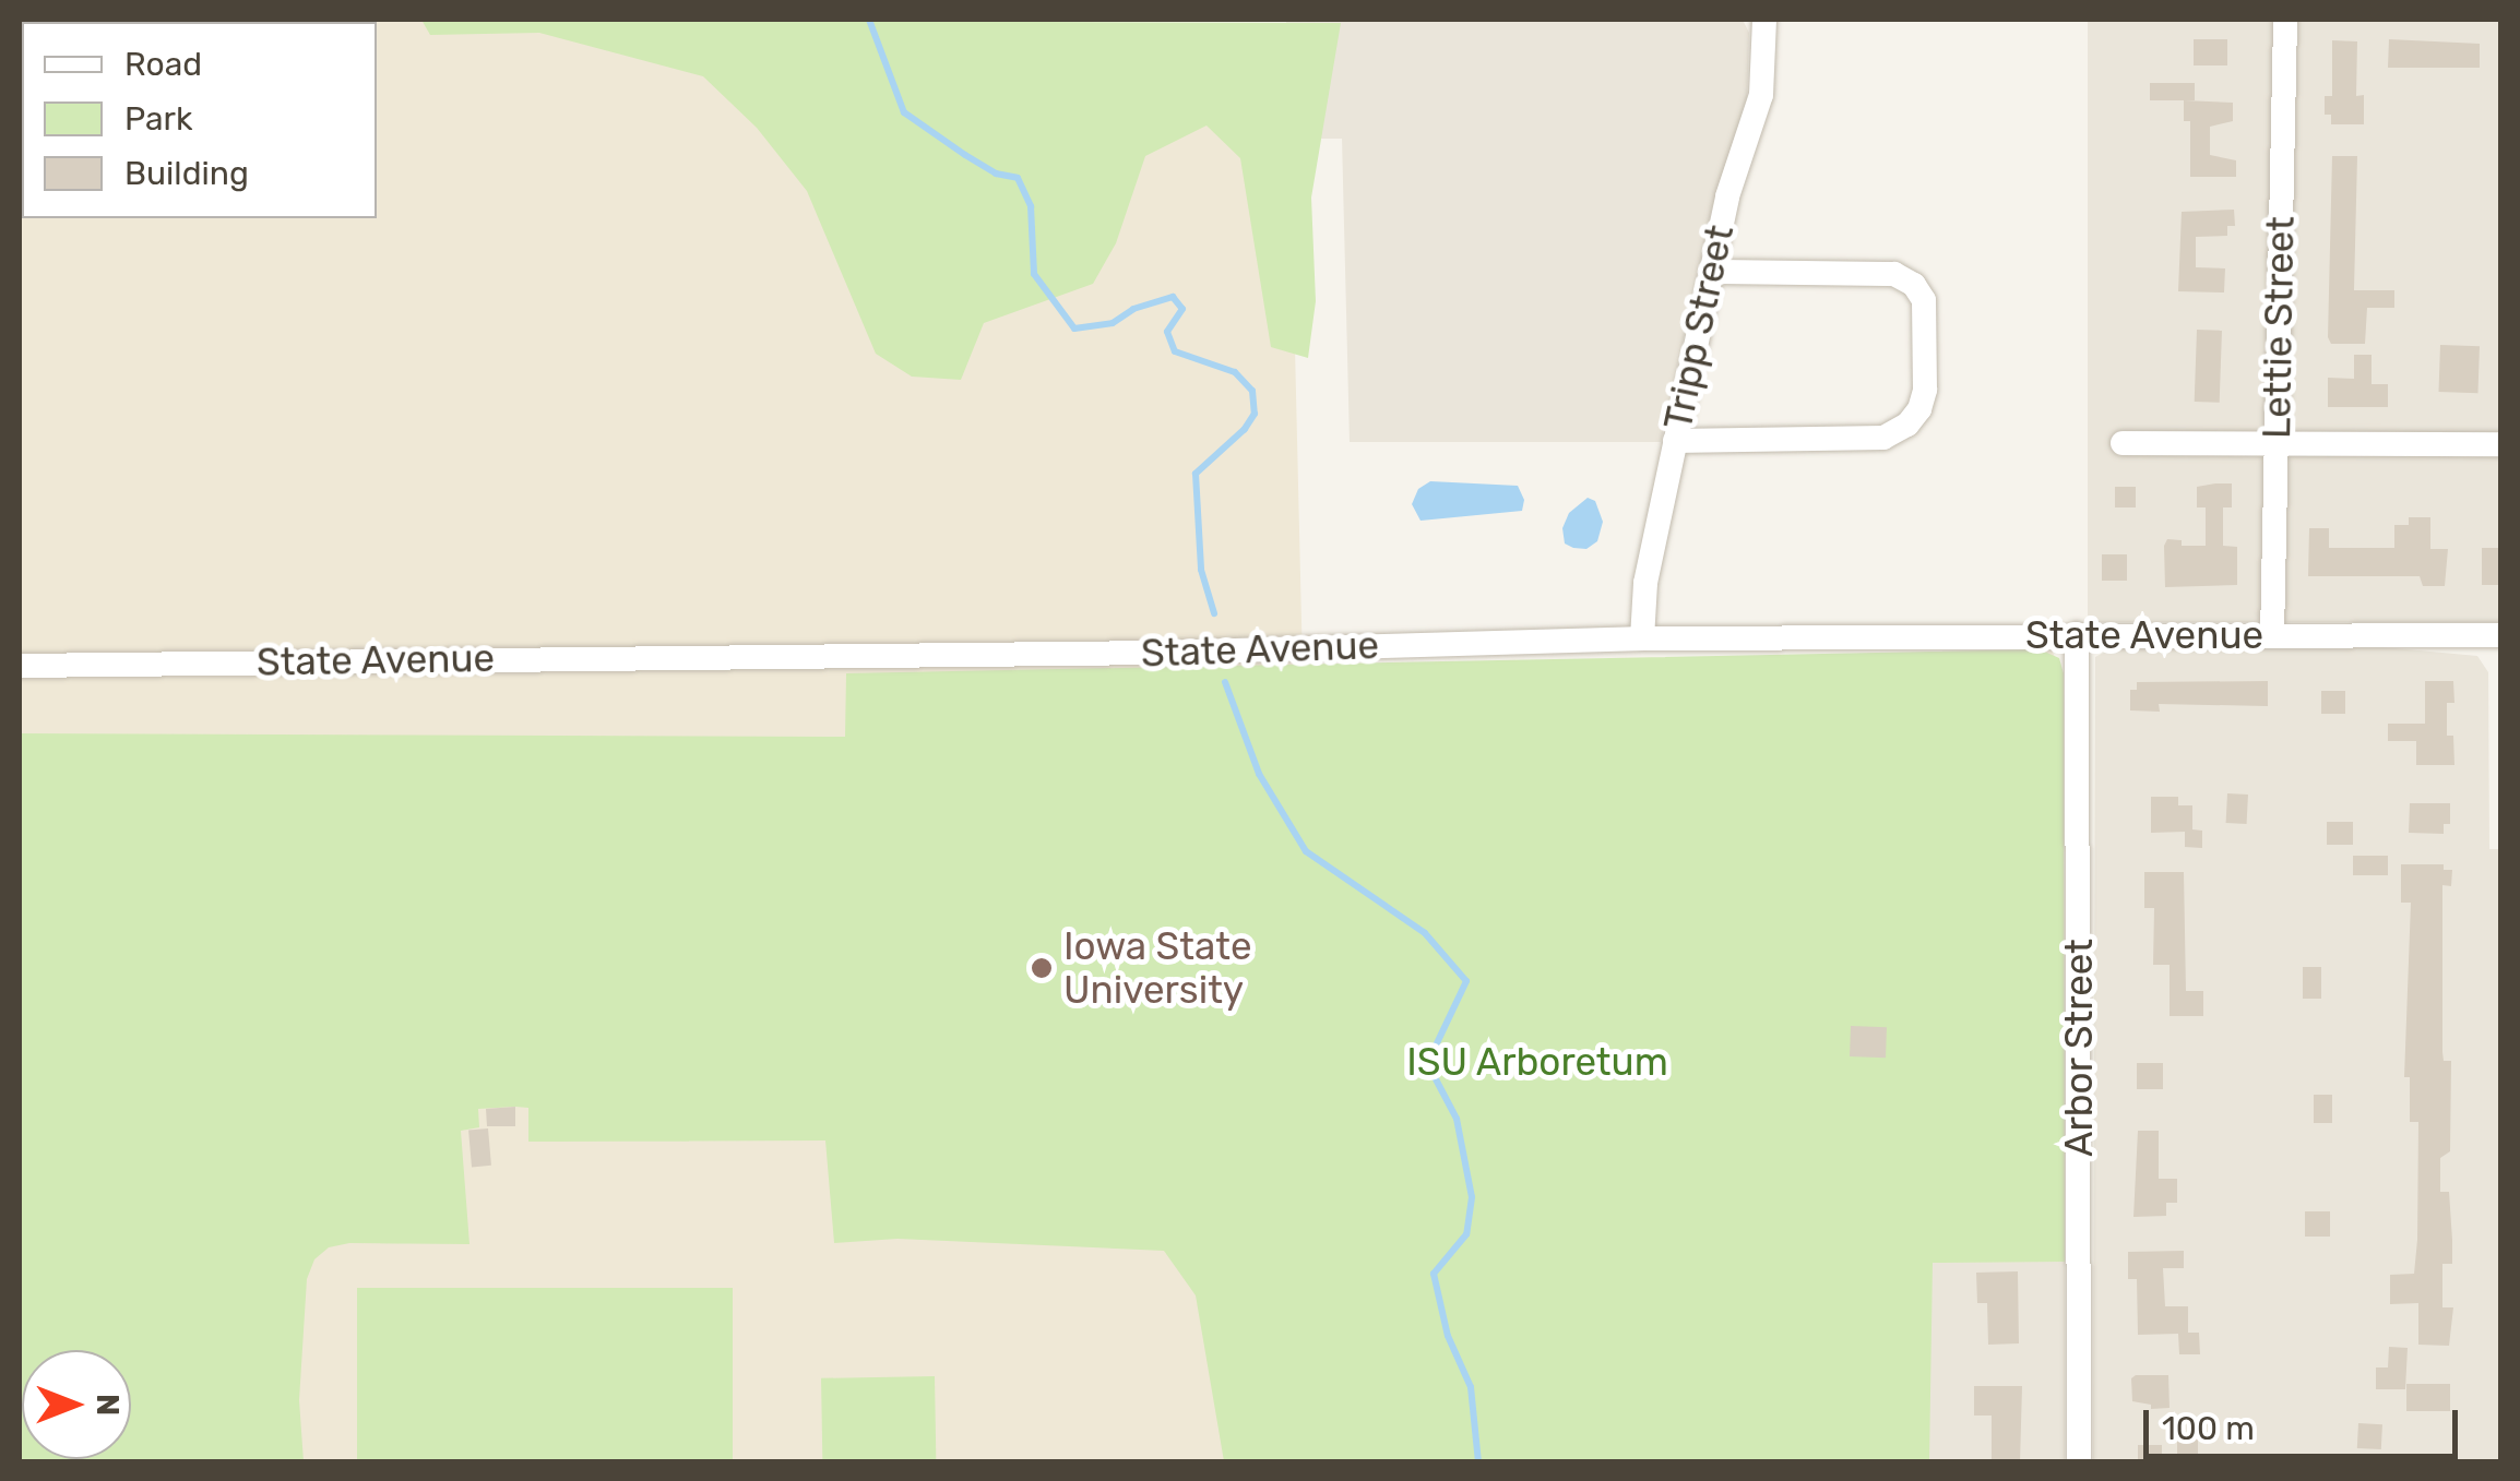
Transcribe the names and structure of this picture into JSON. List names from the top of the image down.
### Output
{
  "streets": {
    "street": [
      "Tripp Street",
      "Lettie Street",
      "State Avenue",
      "Arbor Street"
    ]
  },
  "crossings": [
    ["Tripp Street", "State Avenue"],
    ["Lettie Street", "State Avenue"],
    ["State Avenue", "Arbor Street"]
  ],
  "parks": ["ISU Arboretum"],
  "places": ["Iowa State University"],
  "legend": ["Road", "Park", "Building"],
  "scale_bar": "100 m",
  "north": "right"
}
